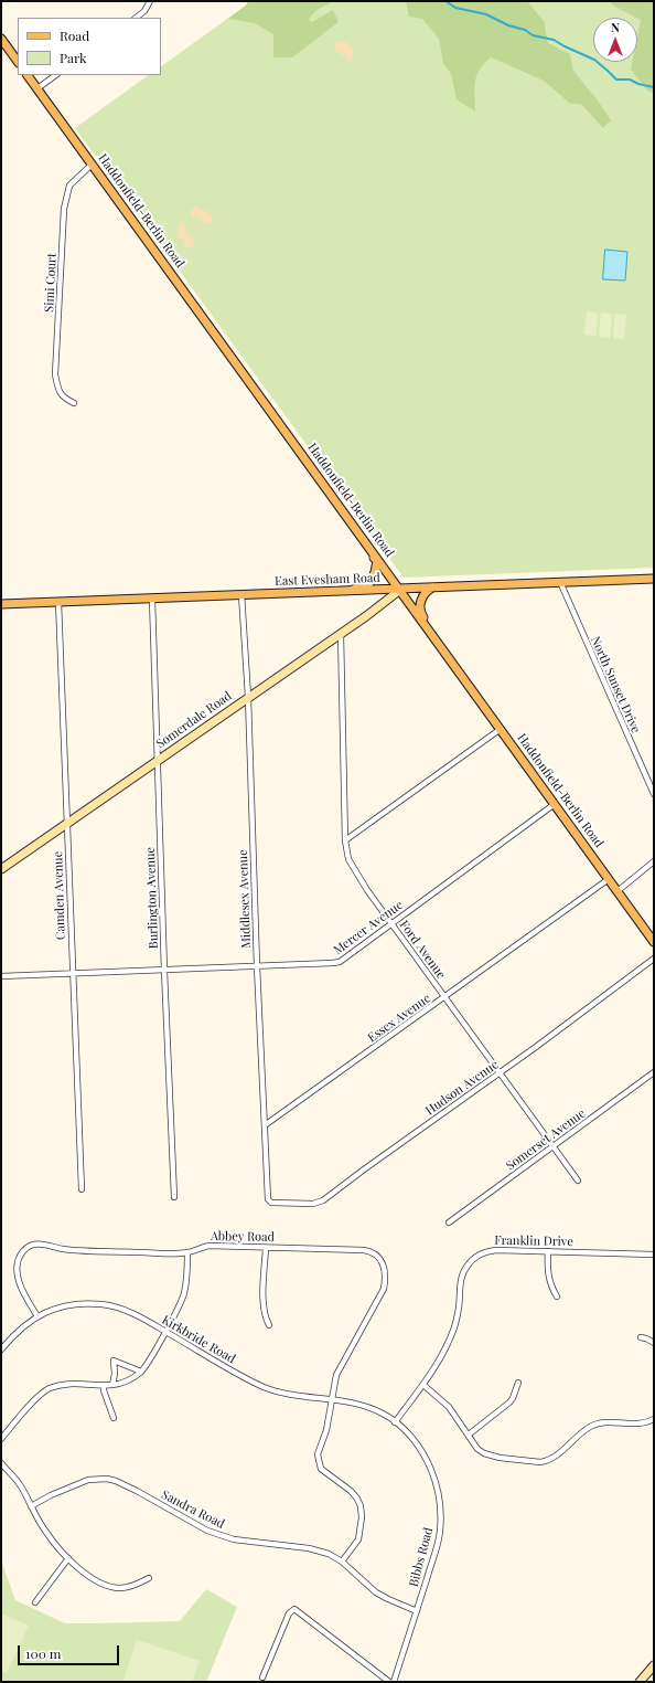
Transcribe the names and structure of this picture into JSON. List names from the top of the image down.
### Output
{
  "streets": {
    "main road": ["Haddonfield-Berlin Road", "East Evesham Road", "Somerdale Road"],
    "street": [
      "Simi Court",
      "North Sunset Drive",
      "Camden Avenue",
      "Burlington Avenue",
      "Middlesex Avenue",
      "Mercer Avenue",
      "Ford Avenue",
      "Essex Avenue",
      "Hudson Avenue",
      "Somerset Avenue",
      "Abbey Road",
      "Franklin Drive",
      "Kirkbride Road",
      "Sandra Road",
      "Bibbs Road"
    ]
  },
  "crossings": [
    ["Haddonfield-Berlin Road", "Simi Court"],
    ["Haddonfield-Berlin Road", "East Evesham Road"],
    ["Haddonfield-Berlin Road", "Somerdale Road"],
    ["Haddonfield-Berlin Road", "Mercer Avenue"],
    ["Haddonfield-Berlin Road", "Essex Avenue"],
    ["East Evesham Road", "North Sunset Drive"],
    ["East Evesham Road", "Somerdale Road"],
    ["East Evesham Road", "Camden Avenue"],
    ["East Evesham Road", "Burlington Avenue"],
    ["East Evesham Road", "Middlesex Avenue"],
    ["Somerdale Road", "Camden Avenue"],
    ["Somerdale Road", "Burlington Avenue"],
    ["Somerdale Road", "Middlesex Avenue"],
    ["Somerdale Road", "Ford Avenue"],
    ["Camden Avenue", "Mercer Avenue"],
    ["Burlington Avenue", "Mercer Avenue"],
    ["Middlesex Avenue", "Mercer Avenue"],
    ["Middlesex Avenue", "Essex Avenue"],
    ["Middlesex Avenue", "Hudson Avenue"],
    ["Mercer Avenue", "Ford Avenue"],
    ["Ford Avenue", "Essex Avenue"],
    ["Ford Avenue", "Hudson Avenue"],
    ["Ford Avenue", "Somerset Avenue"],
    ["Abbey Road", "Kirkbride Road"],
    ["Abbey Road", "Sandra Road"],
    ["Franklin Drive", "Kirkbride Road"],
    ["Franklin Drive", "Bibbs Road"],
    ["Kirkbride Road", "Bibbs Road"],
    ["Sandra Road", "Bibbs Road"]
  ],
  "legend": ["Road", "Park"],
  "scale_bar": "100 m",
  "north": "top"
}
